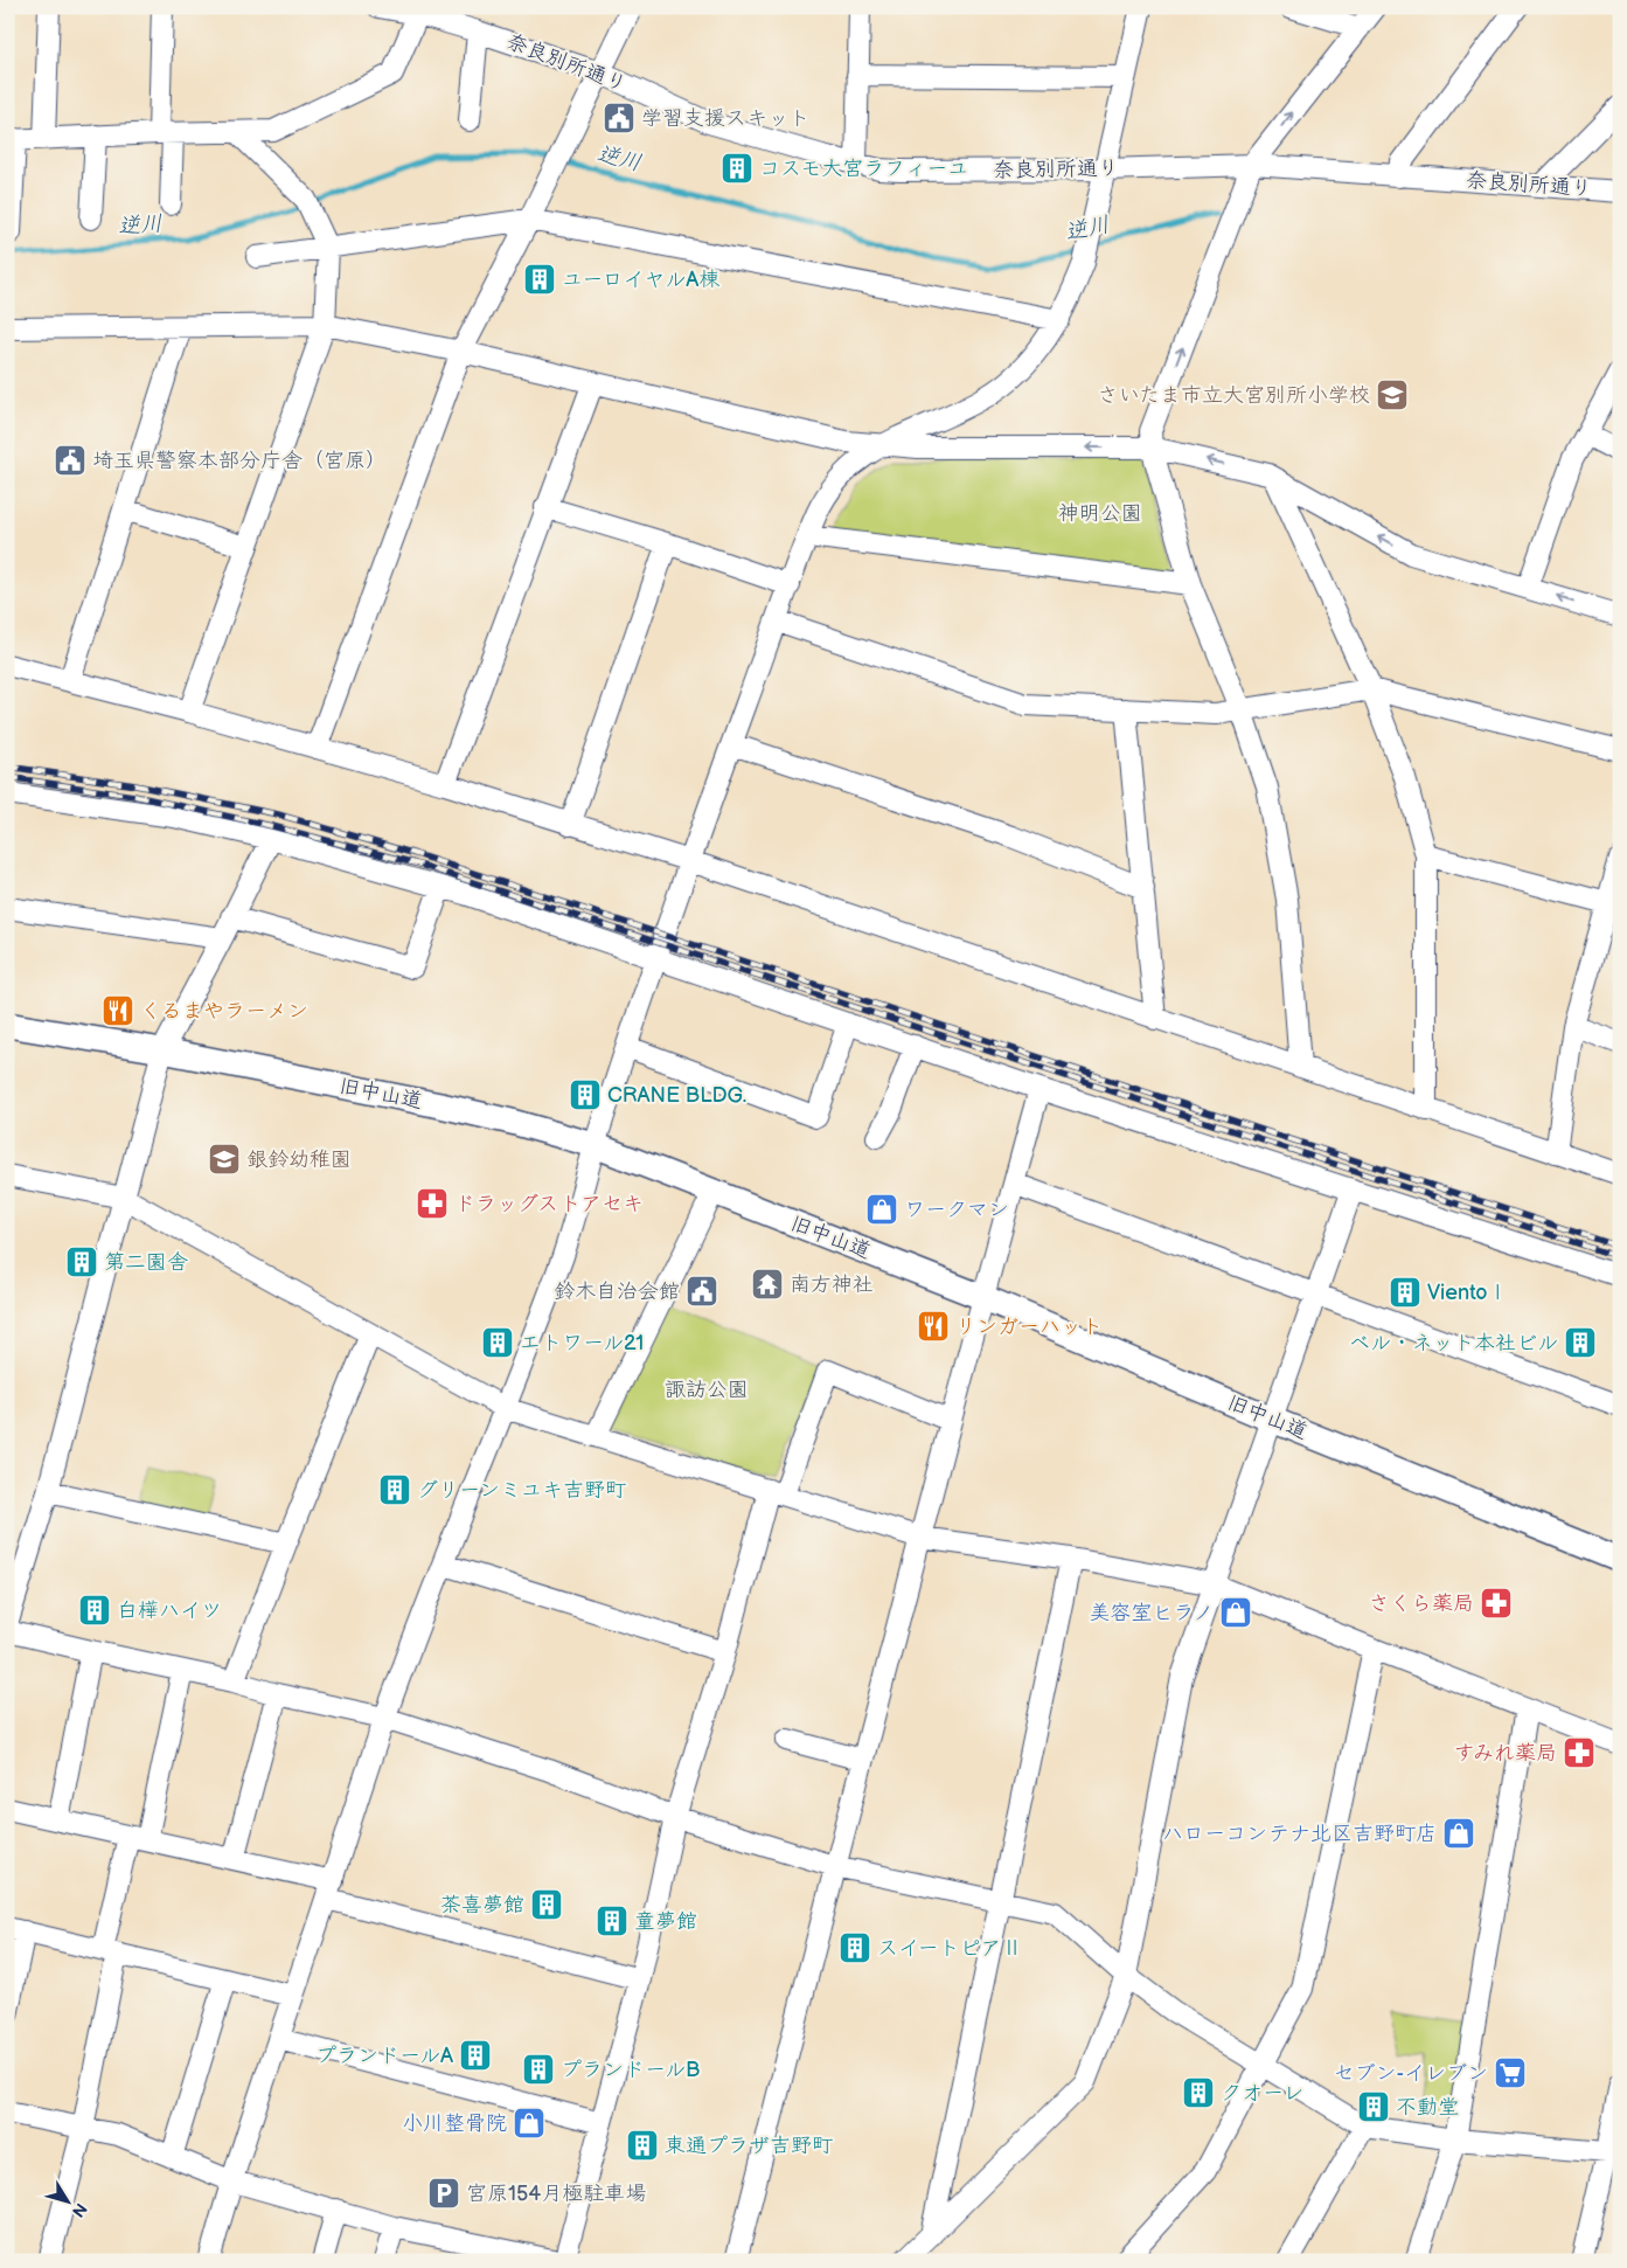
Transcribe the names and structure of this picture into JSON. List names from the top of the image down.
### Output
{
  "streets": {
    "main road": ["旧中山道"],
    "street": ["奈良別所通り"]
  },
  "water": ["逆川"],
  "parks": ["神明公園", "諏訪公園"],
  "places": {
    "public building": ["学習支援スキット", "埼玉県警察本部分庁舎（宮原）", "鈴木自治会館"],
    "building": [
      "コスモ大宮ラフィーユ",
      "ユーロイヤルA棟",
      "CRANE BLDG.",
      "第二園舎",
      "VientoⅠ",
      "エトワール21",
      "ベル・ネット本社ビル",
      "グリーンミユキ吉野町",
      "白樺ハイツ",
      "茶喜夢館",
      "童夢館",
      "スイートピアⅡ",
      "プランドールA",
      "プランドールB",
      "クオーレ",
      "不動堂",
      "東通プラザ吉野町"
    ],
    "school or university": ["さいたま市立大宮別所小学校", "銀鈴幼稚園"],
    "restaurant": ["くるまやラーメン", "リンガーハット"],
    "pharmacy": ["ドラッグストアセキ", "さくら薬局", "すみれ薬局"],
    "shop": [
      "ワークマン",
      "美容室ヒラノ",
      "ハローコンテナ北区吉野町店",
      "小川整骨院"
    ],
    "temple": ["南方神社"],
    "supermarket": ["セブン-イレブン"],
    "parking": ["宮原154月極駐車場"]
  },
  "north": "bottom right"
}
